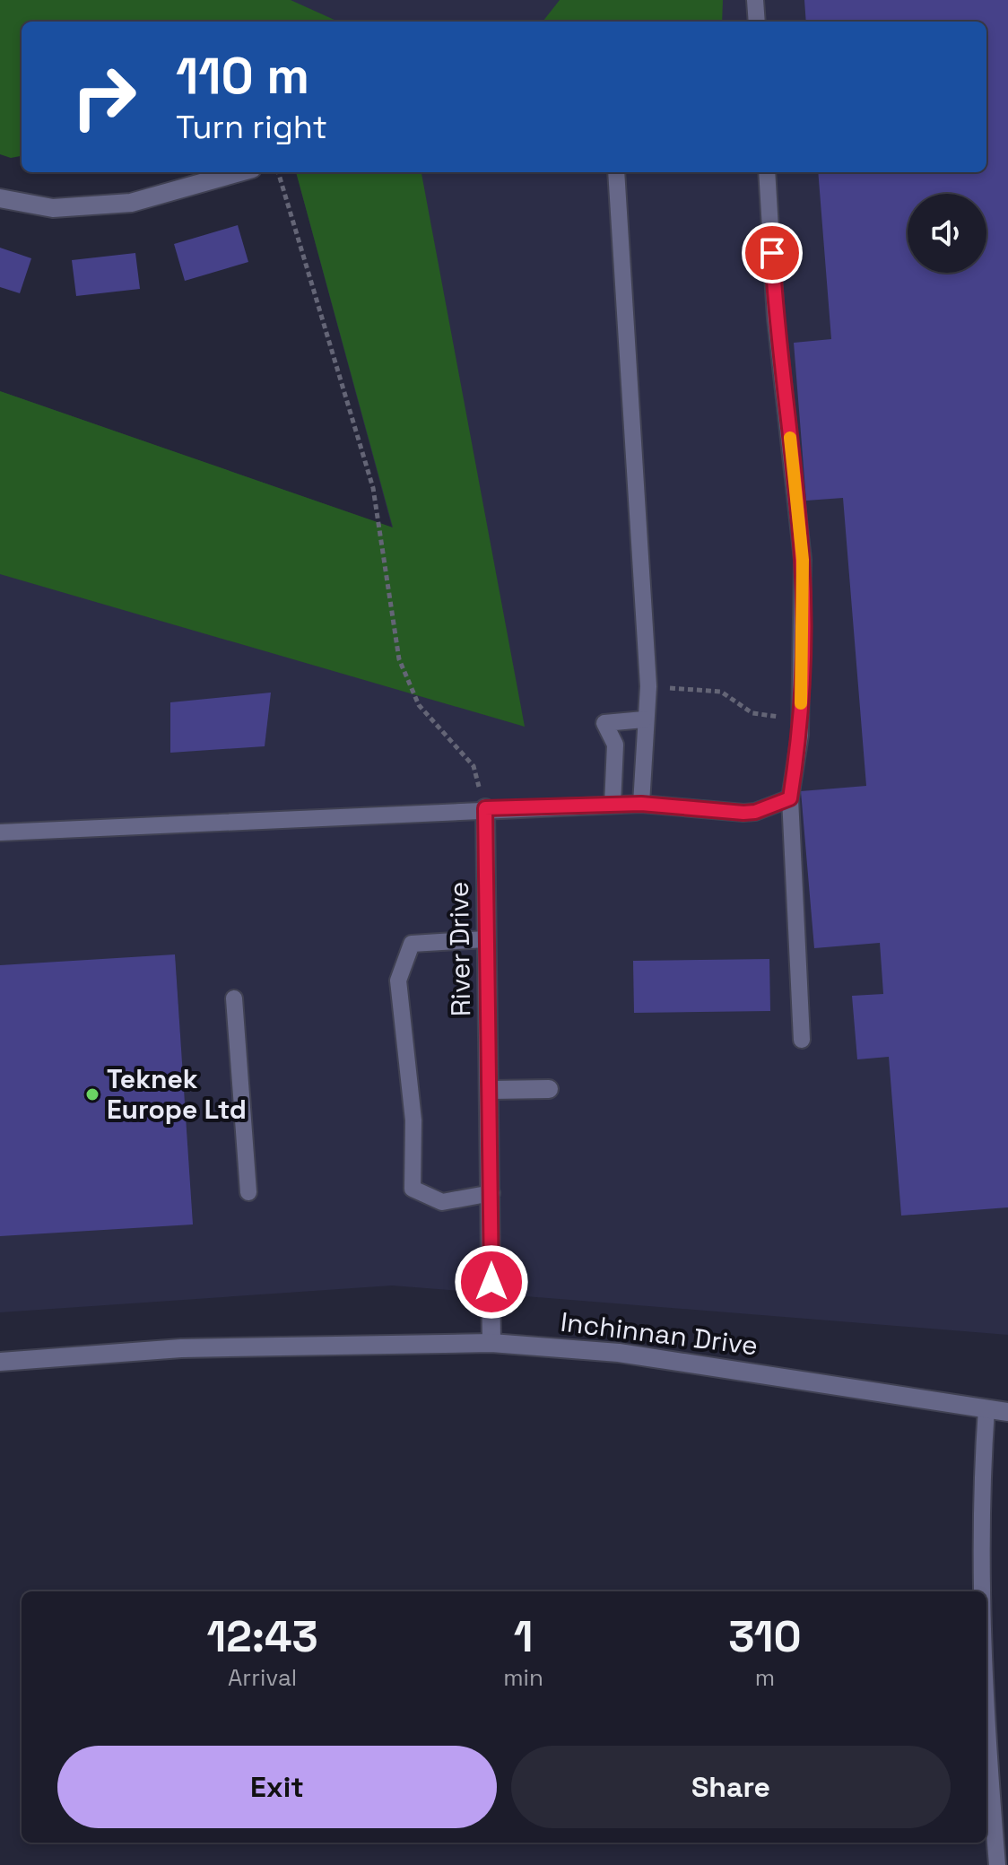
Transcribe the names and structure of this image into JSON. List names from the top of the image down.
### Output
{
  "streets": {
    "street": ["River Drive", "Inchinnan Drive"]
  },
  "crossings": [
    ["River Drive", "Inchinnan Drive"]
  ],
  "places": ["Teknek Europe Ltd"],
  "page": {
    "turn": ["110 m", "Turn right"],
    "eta": [
      "12:43",
      "Arrival",
      "1",
      "min",
      "310",
      "m"
    ],
    "buttons": ["Exit", "Share"]
  }
}
